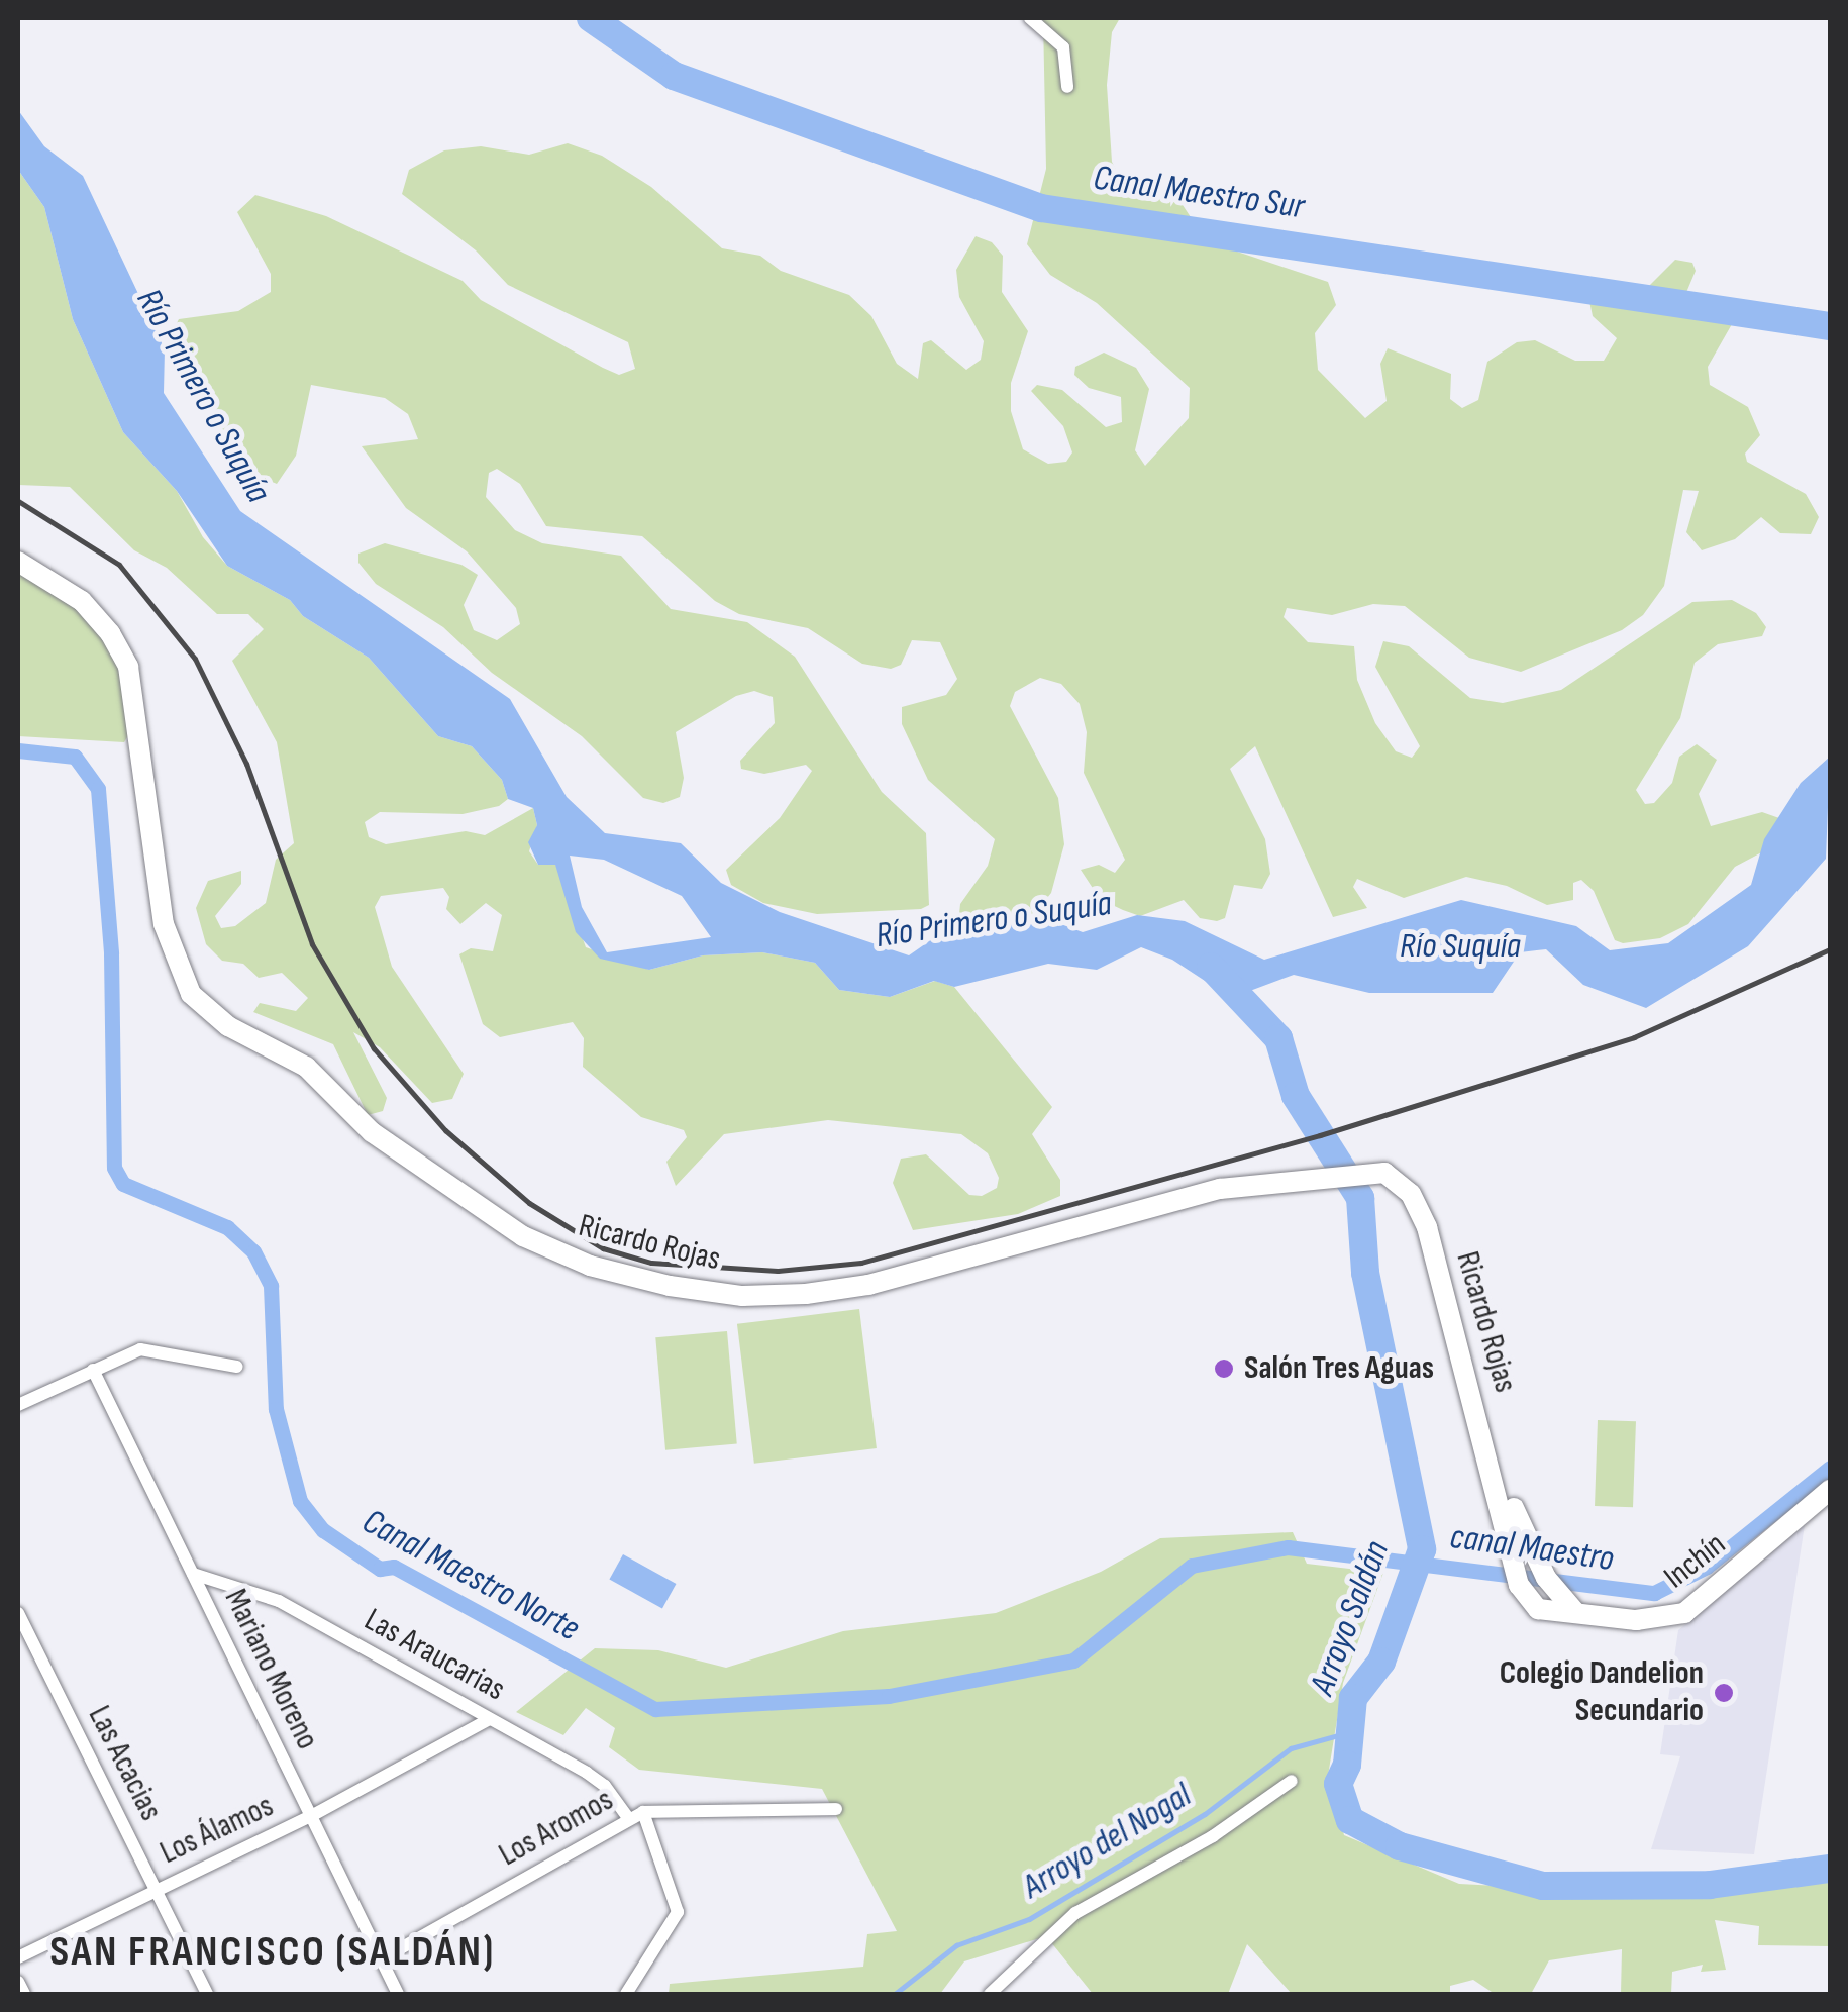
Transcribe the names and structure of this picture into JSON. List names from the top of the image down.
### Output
{
  "streets": {
    "main road": ["Ricardo Rojas", "Inchín"],
    "street": [
      "Las Araucarias",
      "Mariano Moreno",
      "Las Acacias",
      "Los Aromos",
      "Los Álamos"
    ]
  },
  "crossings": [
    ["Ricardo Rojas", "Inchín"],
    ["Las Araucarias", "Mariano Moreno"],
    ["Las Araucarias", "Los Aromos"],
    ["Las Araucarias", "Los Álamos"],
    ["Mariano Moreno", "Los Aromos"],
    ["Mariano Moreno", "Los Álamos"],
    ["Las Acacias", "Los Álamos"]
  ],
  "districts": ["SAN FRANCISCO (SALDÁN)"],
  "water": [
    "Canal Maestro Sur",
    "Río Primero o Suquía",
    "Río Suquía",
    "canal Maestro",
    "Canal Maestro Norte",
    "Arroyo Saldán",
    "Arroyo del Nogal"
  ],
  "places": ["Salón Tres Aguas", "Colegio Dandelion Secundario"]
}
